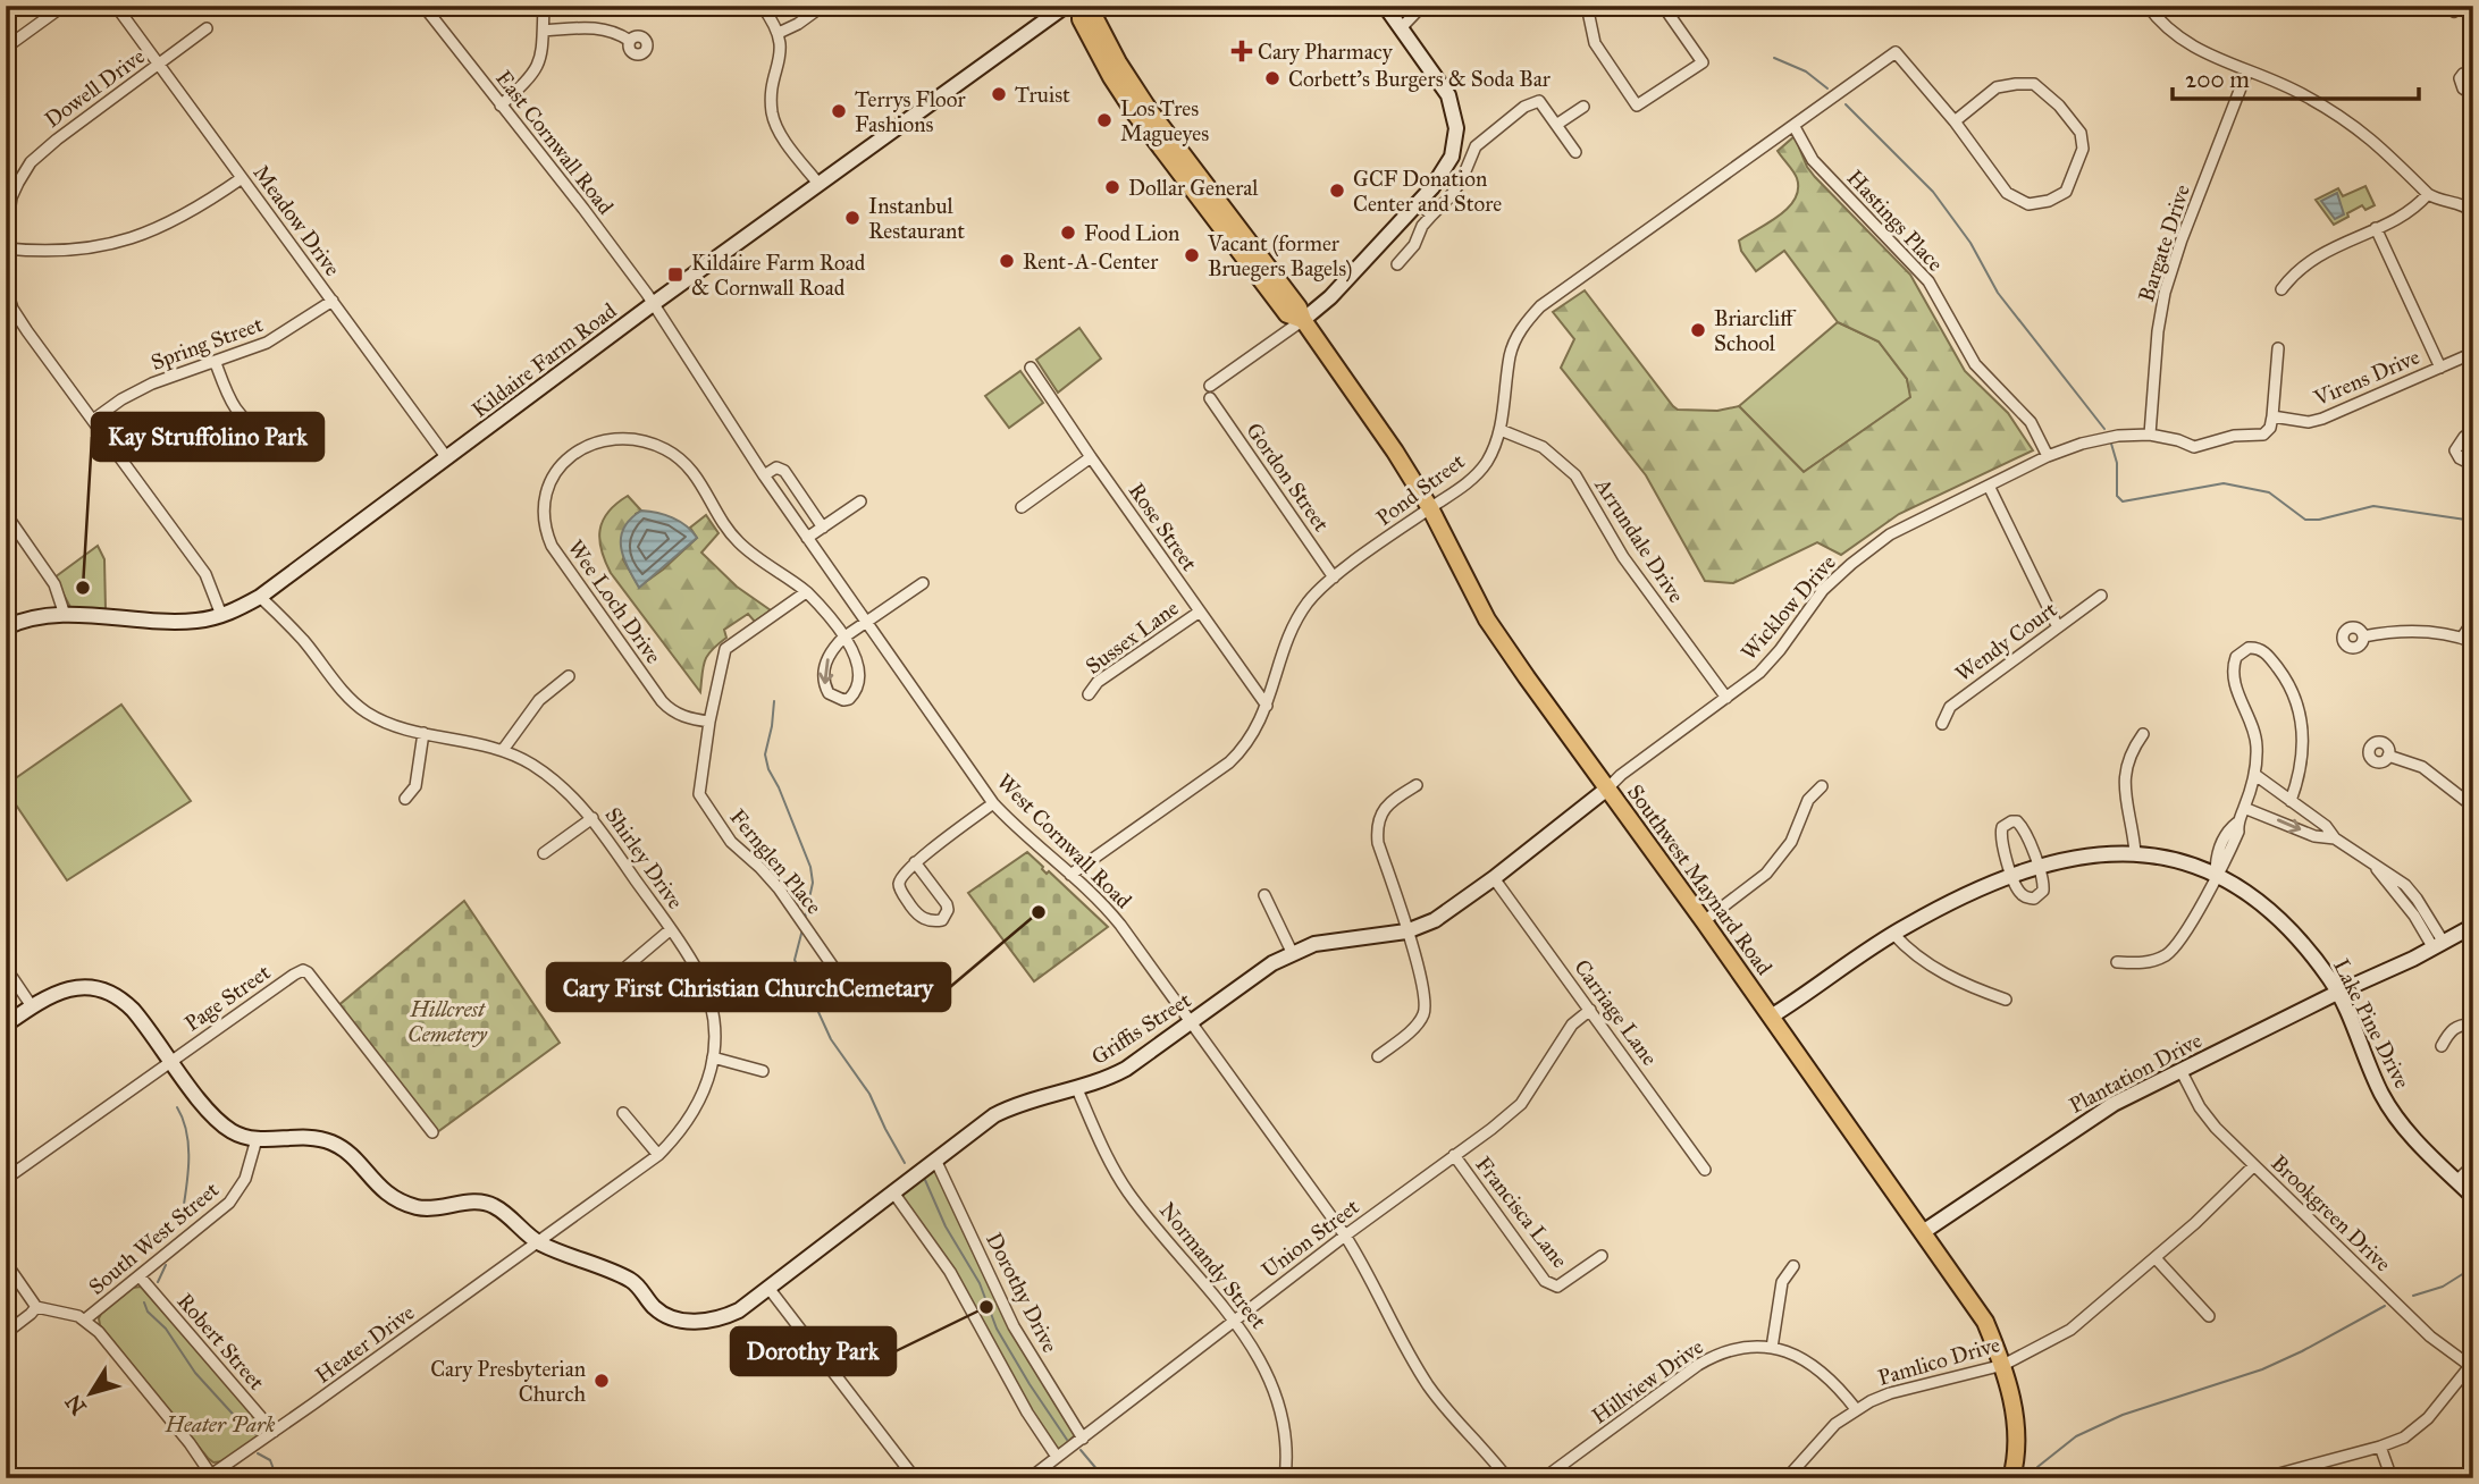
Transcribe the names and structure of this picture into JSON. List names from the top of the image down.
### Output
{
  "streets": {
    "main road": ["Southwest Maynard Road"],
    "street": [
      "Dowell Drive",
      "East Cornwall Road",
      "Meadow Drive",
      "Hastings Place",
      "Bargate Drive",
      "Spring Street",
      "Kildaire Farm Road",
      "Virens Drive",
      "Gordon Street",
      "Pond Street",
      "Rose Street",
      "Arrundale Drive",
      "Wee Loch Drive",
      "Wicklow Drive",
      "Sussex Lane",
      "Wendy Court",
      "West Cornwall Road",
      "Shirley Drive",
      "Fernglen Place",
      "Page Street",
      "Carriage Lane",
      "Lake Pine Drive",
      "Griffis Street",
      "Plantation Drive",
      "Francisca Lane",
      "Brookgreen Drive",
      "South West Street",
      "Union Street",
      "Normandy Street",
      "Dorothy Drive",
      "Robert Street",
      "Heater Drive",
      "Pamlico Drive",
      "Hillview Drive"
    ]
  },
  "crossings": [
    ["Dowell Drive", "Meadow Drive"],
    ["East Cornwall Road", "Kildaire Farm Road"],
    ["East Cornwall Road", "West Cornwall Road"],
    ["Meadow Drive", "Spring Street"],
    ["Meadow Drive", "Kildaire Farm Road"],
    ["Hastings Place", "Pond Street"],
    ["Hastings Place", "Wicklow Drive"],
    ["Bargate Drive", "Wicklow Drive"],
    ["Kildaire Farm Road", "West Cornwall Road"],
    ["Kildaire Farm Road", "Shirley Drive"],
    ["Virens Drive", "Wicklow Drive"],
    ["Gordon Street", "Pond Street"],
    ["Pond Street", "Rose Street"],
    ["Pond Street", "Arrundale Drive"],
    ["Pond Street", "West Cornwall Road"],
    ["Pond Street", "Southwest Maynard Road"],
    ["Rose Street", "Sussex Lane"],
    ["Arrundale Drive", "Wicklow Drive"],
    ["Wee Loch Drive", "Fernglen Place"],
    ["Wicklow Drive", "Southwest Maynard Road"],
    ["Wicklow Drive", "Griffis Street"],
    ["West Cornwall Road", "Griffis Street"],
    ["West Cornwall Road", "Union Street"],
    ["Shirley Drive", "Griffis Street"],
    ["Shirley Drive", "Heater Drive"],
    ["Southwest Maynard Road", "Lake Pine Drive"],
    ["Southwest Maynard Road", "Griffis Street"],
    ["Southwest Maynard Road", "Plantation Drive"],
    ["Southwest Maynard Road", "Pamlico Drive"],
    ["Carriage Lane", "Griffis Street"],
    ["Carriage Lane", "Union Street"],
    ["Lake Pine Drive", "Plantation Drive"],
    ["Griffis Street", "South West Street"],
    ["Griffis Street", "Normandy Street"],
    ["Griffis Street", "Dorothy Drive"],
    ["Griffis Street", "Heater Drive"],
    ["Plantation Drive", "Brookgreen Drive"],
    ["Francisca Lane", "Union Street"],
    ["Brookgreen Drive", "Pamlico Drive"],
    ["South West Street", "Robert Street"],
    ["Union Street", "Normandy Street"],
    ["Union Street", "Dorothy Drive"],
    ["Robert Street", "Heater Drive"],
    ["Pamlico Drive", "Hillview Drive"]
  ],
  "parks": ["Hillcrest Cemetery", "Heater Park"],
  "places": {
    "health": ["Cary Pharmacy"],
    "other": [
      "Corbett's Burgers & Soda Bar",
      "Truist",
      "Terrys Floor Fashions",
      "Los Tres Magueyes",
      "Dollar General",
      "GCF Donation Center and Store",
      "Instanbul Restaurant",
      "Food Lion",
      "Vacant (former Bruegers Bagels)",
      "Rent-A-Center",
      "Briarcliff School",
      "Kay Struffolino Park",
      "Cary First Christian ChurchCemetary",
      "Dorothy Park",
      "Cary Presbyterian Church"
    ],
    "transit": ["Kildaire Farm Road & Cornwall Road"]
  },
  "scale_bar": "200 m",
  "north": "bottom left"
}
